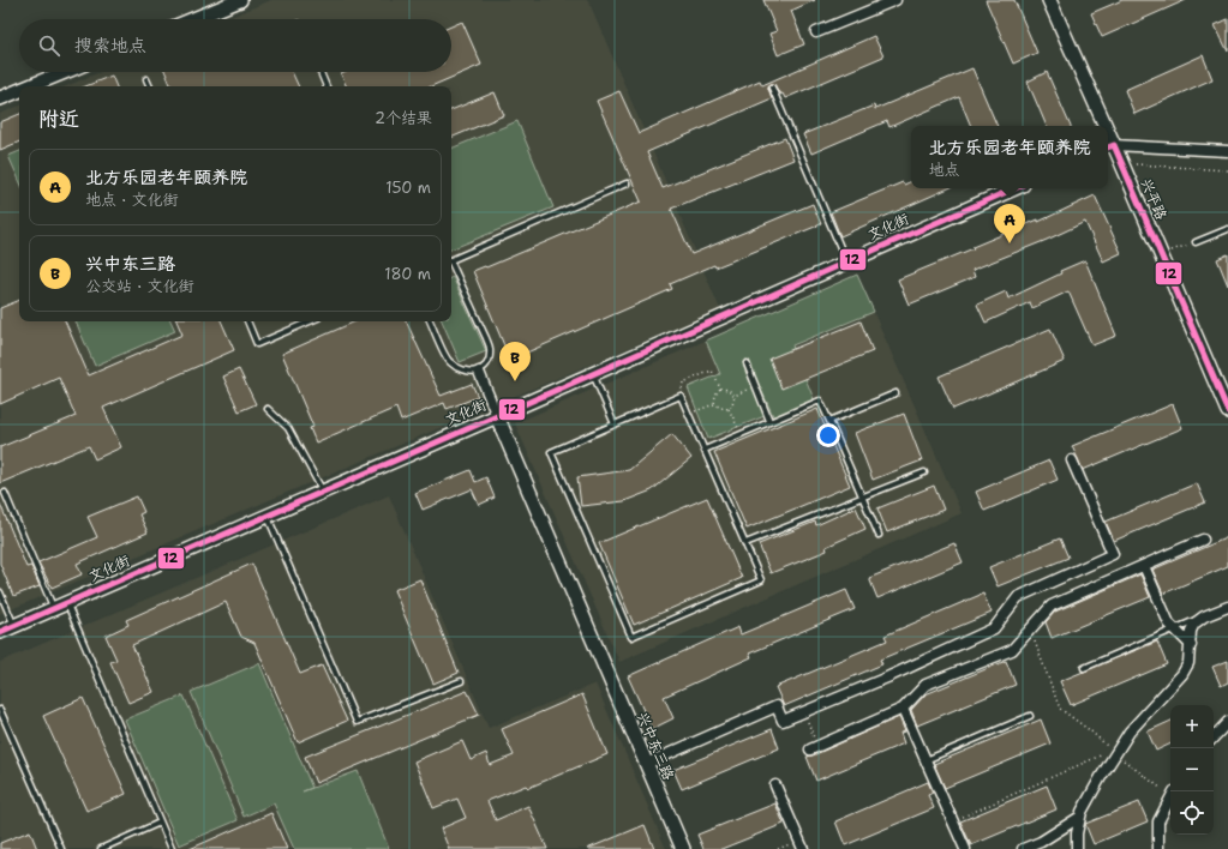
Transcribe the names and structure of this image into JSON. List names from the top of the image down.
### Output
{
  "streets": {
    "street": ["兴平路", "文化街", "兴中东三路"]
  },
  "crossings": [
    ["文化街", "兴中东三路"]
  ],
  "lines": ["transit line 12"],
  "page": {
    "search": "搜索地点",
    "heading": ["附近", "2个结果"],
    "popup": ["北方乐园老年颐养院", "地点"],
    "list": [
      {
        "mark": "A",
        "name": "北方乐园老年颐养院",
        "note": "地点 · 文化街",
        "value": "150 m"
      },
      {
        "mark": "B",
        "name": "兴中东三路",
        "note": "公交站 · 文化街",
        "value": "180 m"
      }
    ],
    "pins": ["A", "B"],
    "map_buttons": ["+", "−"]
  }
}
